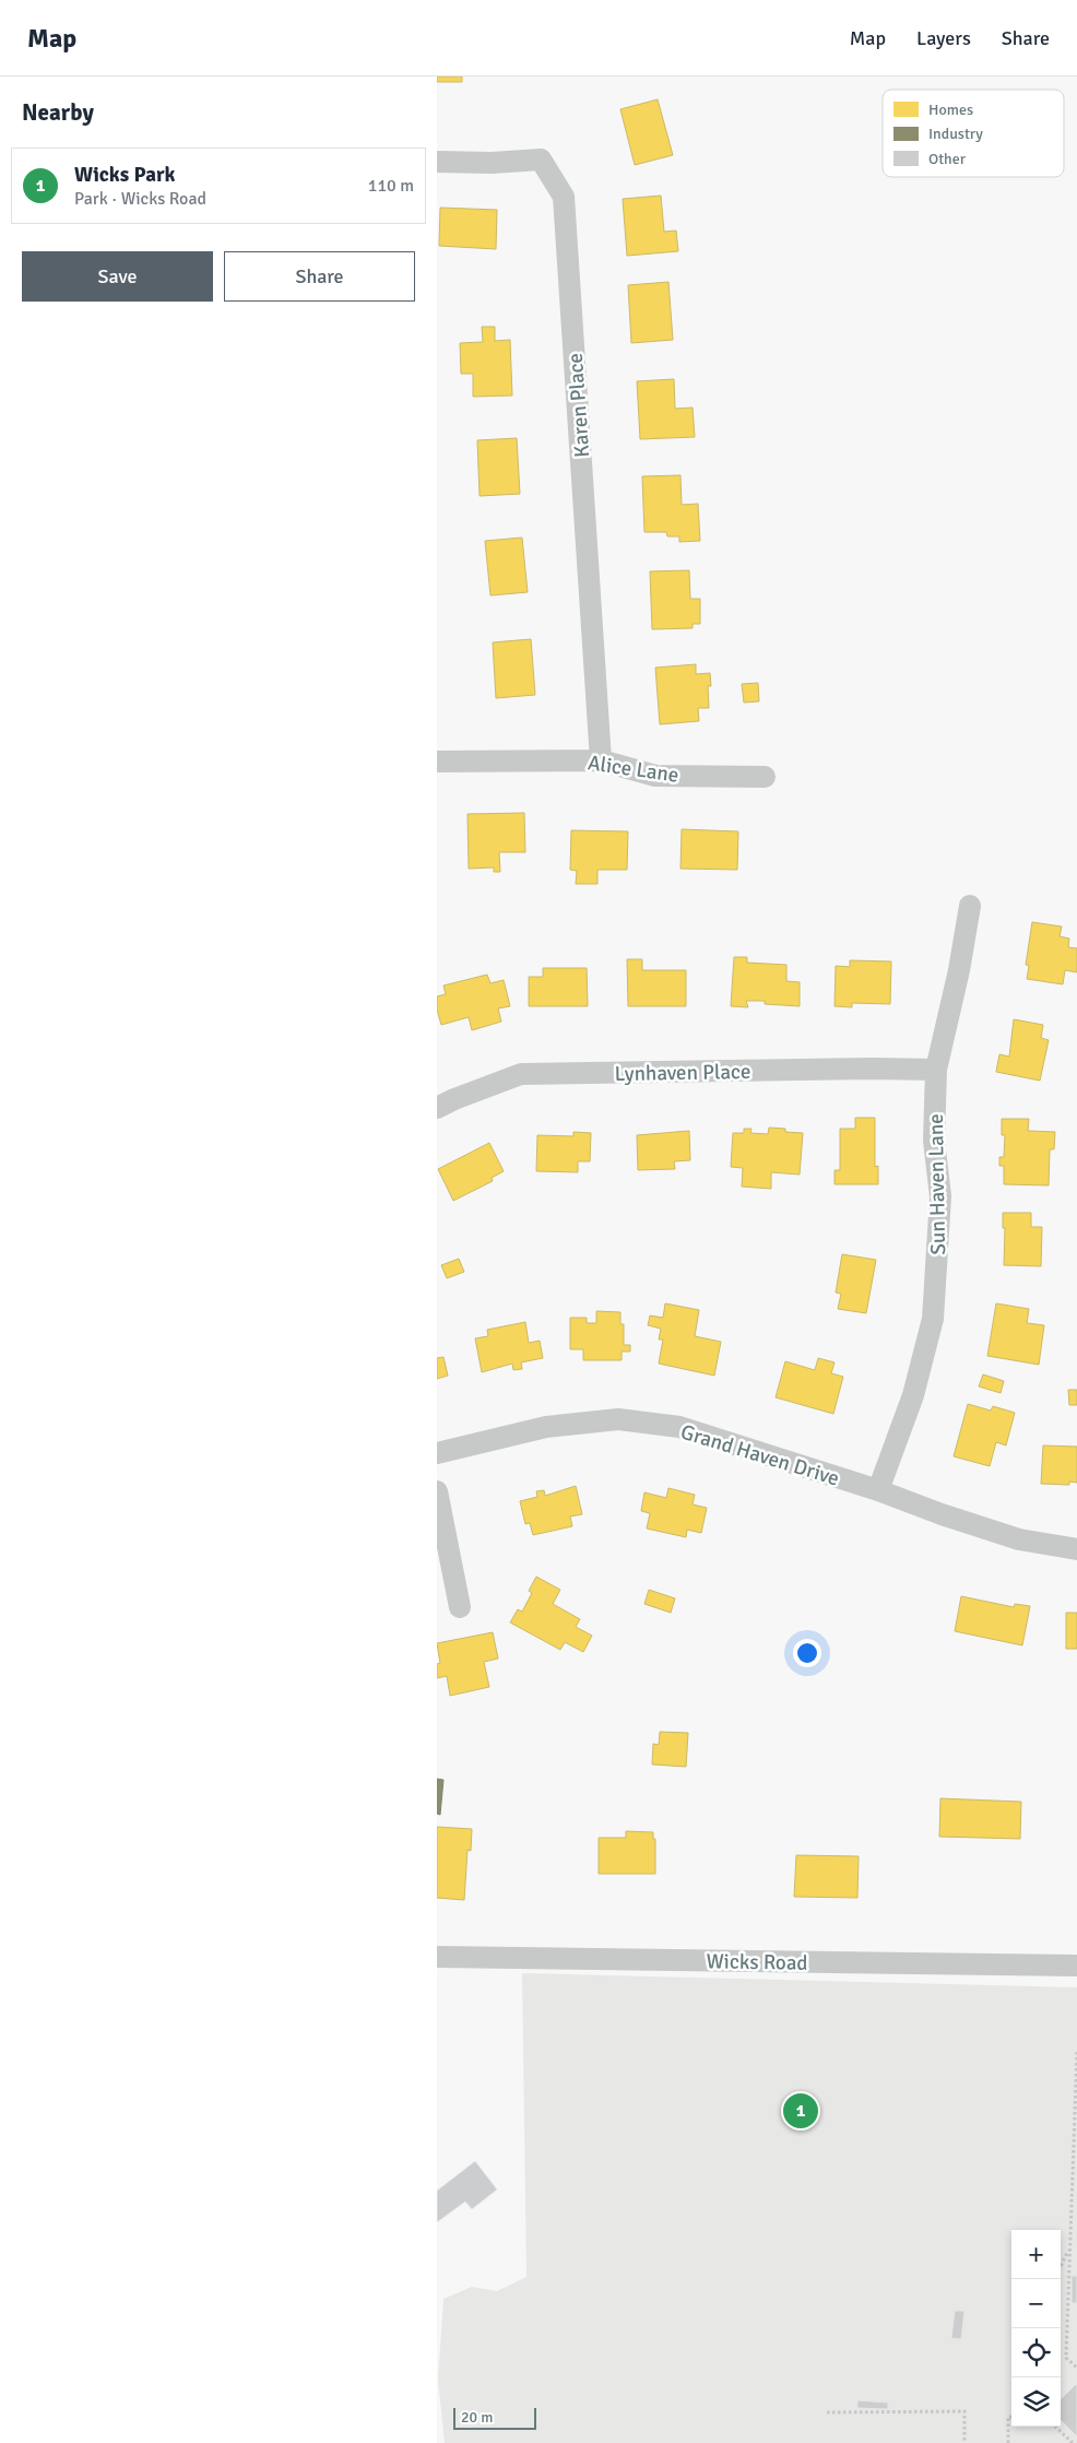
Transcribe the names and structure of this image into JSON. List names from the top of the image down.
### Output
{
  "streets": {
    "street": [
      "Karen Place",
      "Alice Lane",
      "Lynhaven Place",
      "Sun Haven Lane",
      "Grand Haven Drive",
      "Wicks Road"
    ]
  },
  "crossings": [
    ["Karen Place", "Alice Lane"],
    ["Lynhaven Place", "Sun Haven Lane"],
    ["Sun Haven Lane", "Grand Haven Drive"]
  ],
  "legend": ["Homes", "Industry", "Other"],
  "scale_bar": "20 m",
  "page": {
    "header": "Map",
    "nav": ["Map", "Layers", "Share"],
    "heading": "Nearby",
    "list": [
      {
        "mark": "1",
        "name": "Wicks Park",
        "note": "Park · Wicks Road",
        "value": "110 m"
      }
    ],
    "buttons": ["Save", "Share"],
    "pins": "1",
    "map_buttons": ["+", "−"],
    "scale": "20 m"
  }
}
